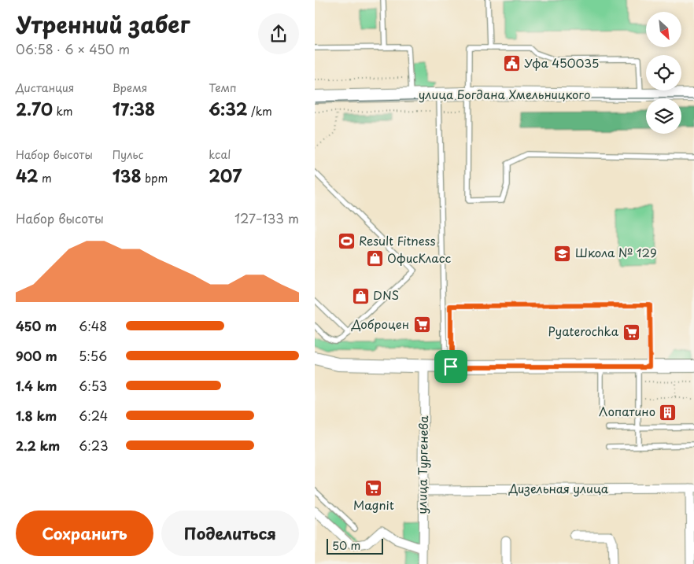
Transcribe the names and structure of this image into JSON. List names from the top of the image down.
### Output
{
  "streets": {
    "main road": ["улица Богдана Хмельницкого"],
    "street": ["улица Тургенева", "Дизельная улица"]
  },
  "crossings": [
    ["улица Тургенева", "Дизельная улица"]
  ],
  "places": {
    "public building": ["Уфа 450035"],
    "sports": ["Result Fitness"],
    "school or university": ["Школа № 129"],
    "shop": ["ОфисКласс", "DNS"],
    "supermarket": ["Доброцен", "Pyaterochka", "Magnit"],
    "building": ["Лопатино"]
  },
  "scale_bar": "50 m",
  "north": "bottom right",
  "page": {
    "heading": ["Утренний забег", "06:58 · 6 × 450 m"],
    "stats": [
      ["Дистанция", "2.70 km"],
      ["Время", "17:38"],
      ["Темп", "6:32 /km"],
      ["Набор высоты", "42 m"],
      ["Пульс", "138 bpm"],
      ["kcal", "207"]
    ],
    "chart": ["Набор высоты", "127–133 m"],
    "list": [
      {
        "name": "450 m",
        "note": "6:48"
      },
      {
        "name": "900 m",
        "note": "5:56"
      },
      {
        "name": "1.4 km",
        "note": "6:53"
      },
      {
        "name": "1.8 km",
        "note": "6:24"
      },
      {
        "name": "2.2 km",
        "note": "6:23"
      }
    ],
    "buttons": ["Сохранить", "Поделиться"],
    "scale": "50 m"
  }
}
